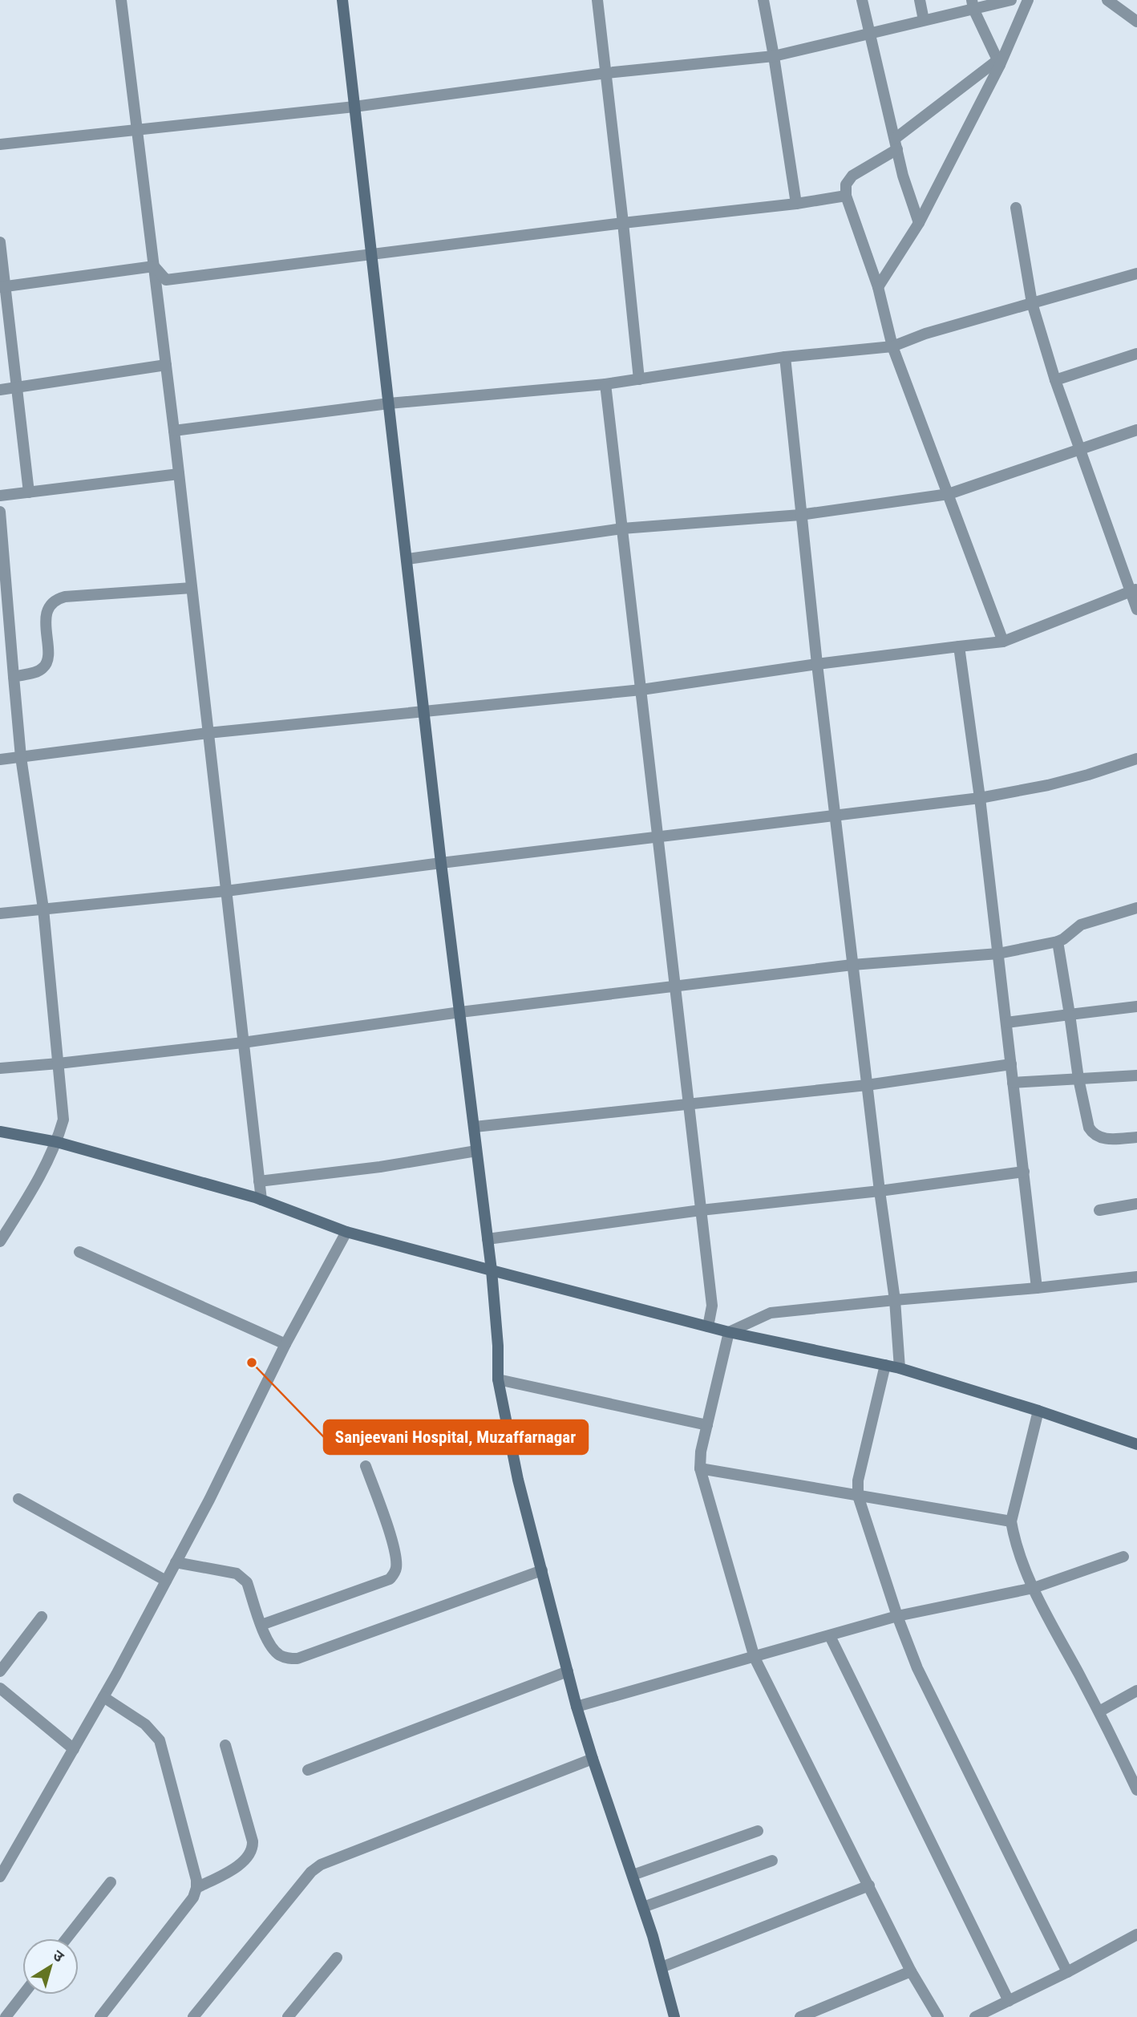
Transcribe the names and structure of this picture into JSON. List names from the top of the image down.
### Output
{
  "places": ["Sanjeevani Hospital, Muzaffarnagar"],
  "north": "top right"
}
